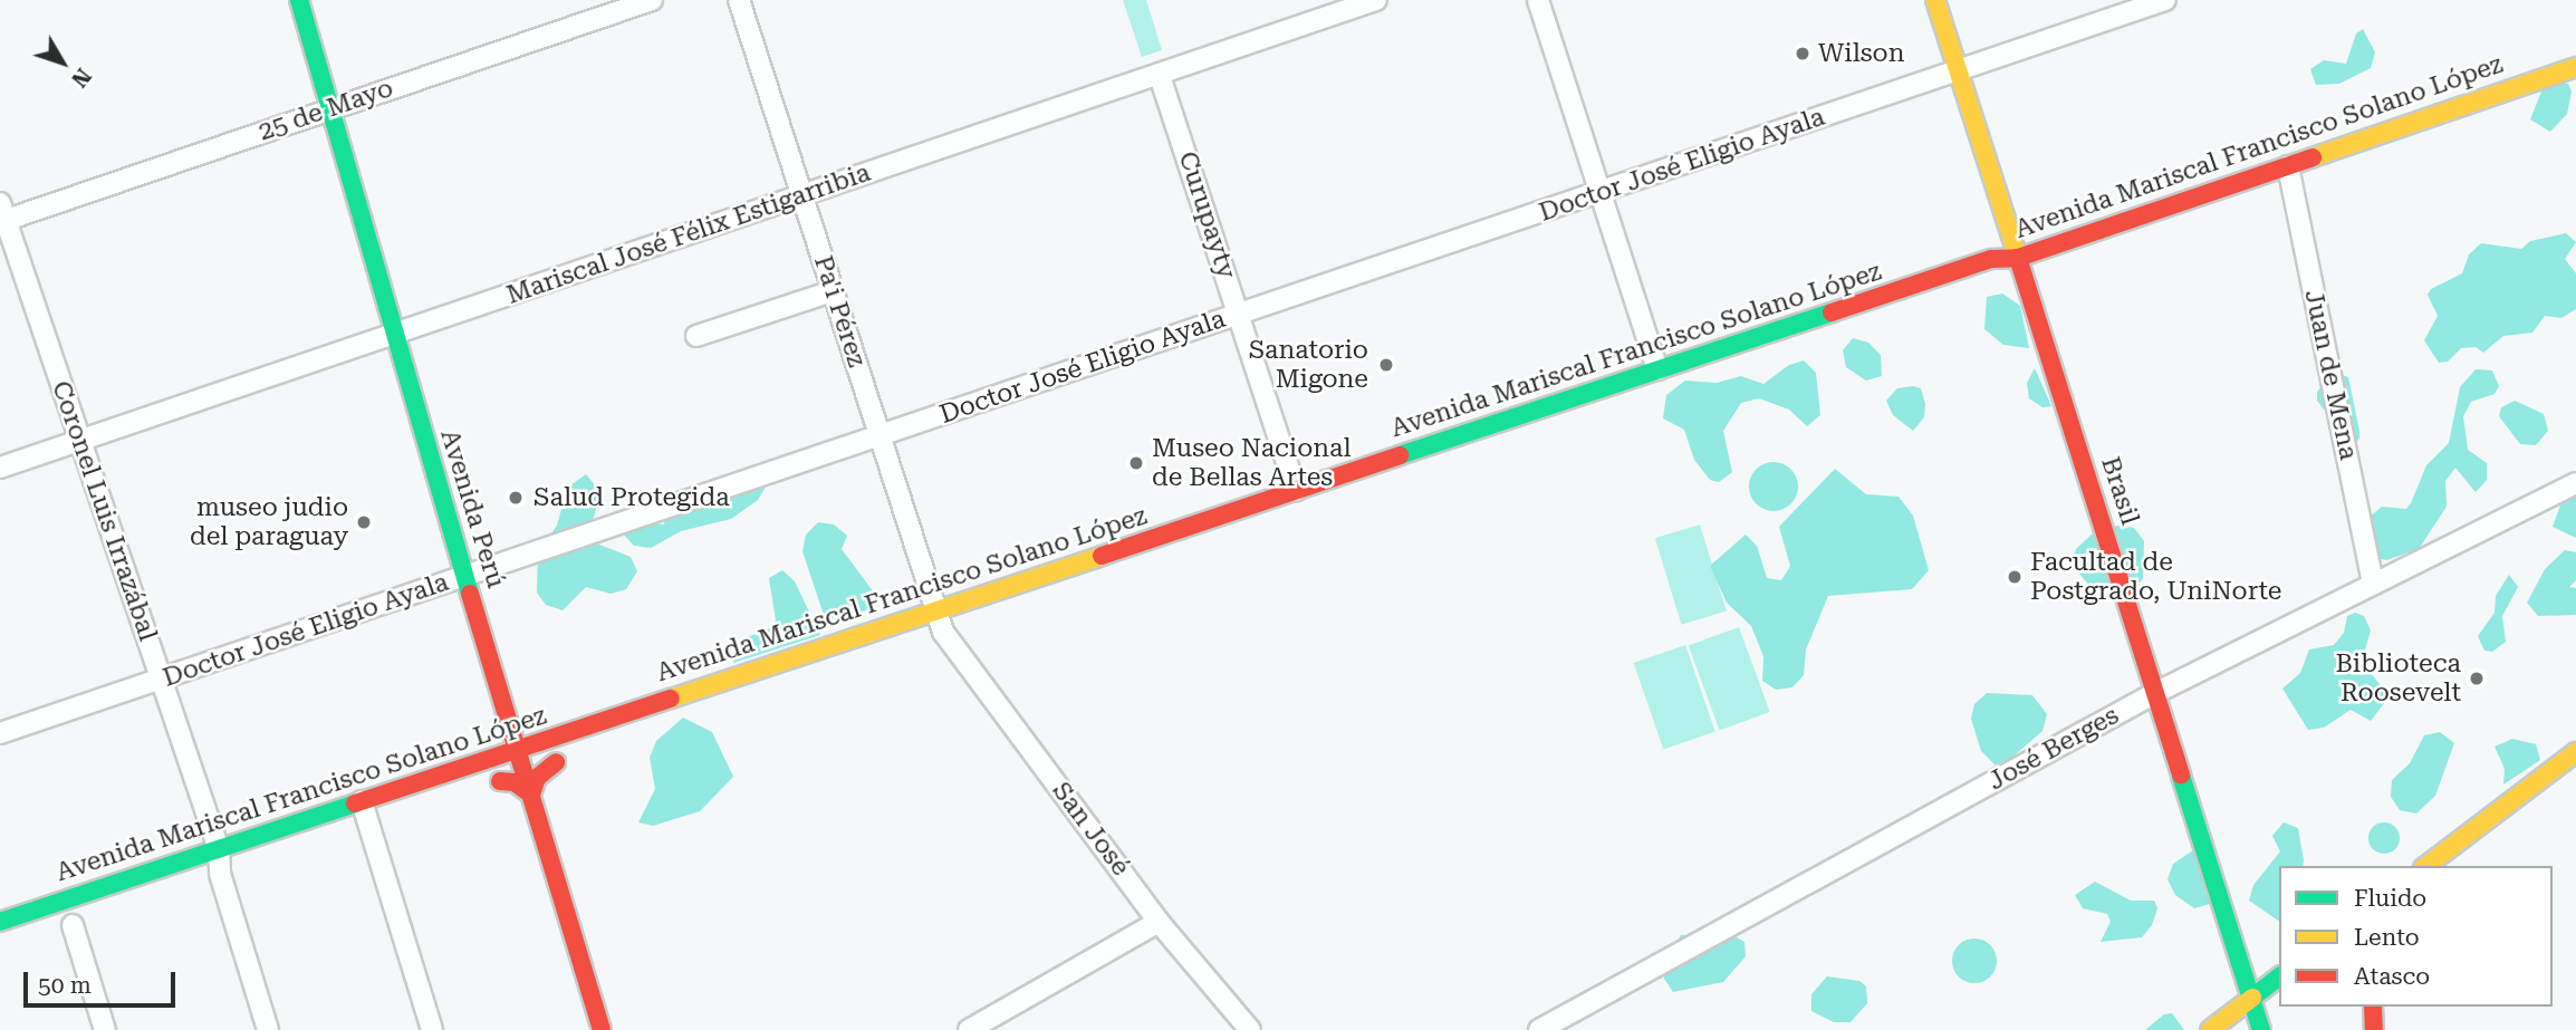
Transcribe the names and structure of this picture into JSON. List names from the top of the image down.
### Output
{
  "streets": {
    "main road": ["Avenida Mariscal Francisco Solano López", "Brasil", "Avenida Perú"],
    "street": [
      "25 de Mayo",
      "Doctor José Eligio Ayala",
      "Curupayty",
      "Mariscal José Félix Estigarribia",
      "Pa'i Pérez",
      "Juan de Mena",
      "Coronel Luis Irrazábal",
      "José Berges",
      "San José"
    ]
  },
  "crossings": [
    ["25 de Mayo", "Avenida Perú"],
    ["25 de Mayo", "Coronel Luis Irrazábal"],
    ["Avenida Mariscal Francisco Solano López", "Curupayty"],
    ["Avenida Mariscal Francisco Solano López", "Pa'i Pérez"],
    ["Avenida Mariscal Francisco Solano López", "Juan de Mena"],
    ["Avenida Mariscal Francisco Solano López", "Brasil"],
    ["Avenida Mariscal Francisco Solano López", "Avenida Perú"],
    ["Avenida Mariscal Francisco Solano López", "Coronel Luis Irrazábal"],
    ["Avenida Mariscal Francisco Solano López", "San José"],
    ["Doctor José Eligio Ayala", "Curupayty"],
    ["Doctor José Eligio Ayala", "Pa'i Pérez"],
    ["Doctor José Eligio Ayala", "Brasil"],
    ["Doctor José Eligio Ayala", "Avenida Perú"],
    ["Doctor José Eligio Ayala", "Coronel Luis Irrazábal"],
    ["Curupayty", "Mariscal José Félix Estigarribia"],
    ["Mariscal José Félix Estigarribia", "Pa'i Pérez"],
    ["Mariscal José Félix Estigarribia", "Avenida Perú"],
    ["Mariscal José Félix Estigarribia", "Coronel Luis Irrazábal"],
    ["Pa'i Pérez", "San José"],
    ["Juan de Mena", "José Berges"],
    ["Brasil", "José Berges"]
  ],
  "places": [
    "Wilson",
    "Sanatorio Migone",
    "Museo Nacional de Bellas Artes",
    "Salud Protegida",
    "museo judio del paraguay",
    "Facultad de Postgrado, UniNorte",
    "Biblioteca Roosevelt"
  ],
  "legend": ["Fluido", "Lento", "Atasco"],
  "scale_bar": "50 m",
  "north": "bottom right"
}
